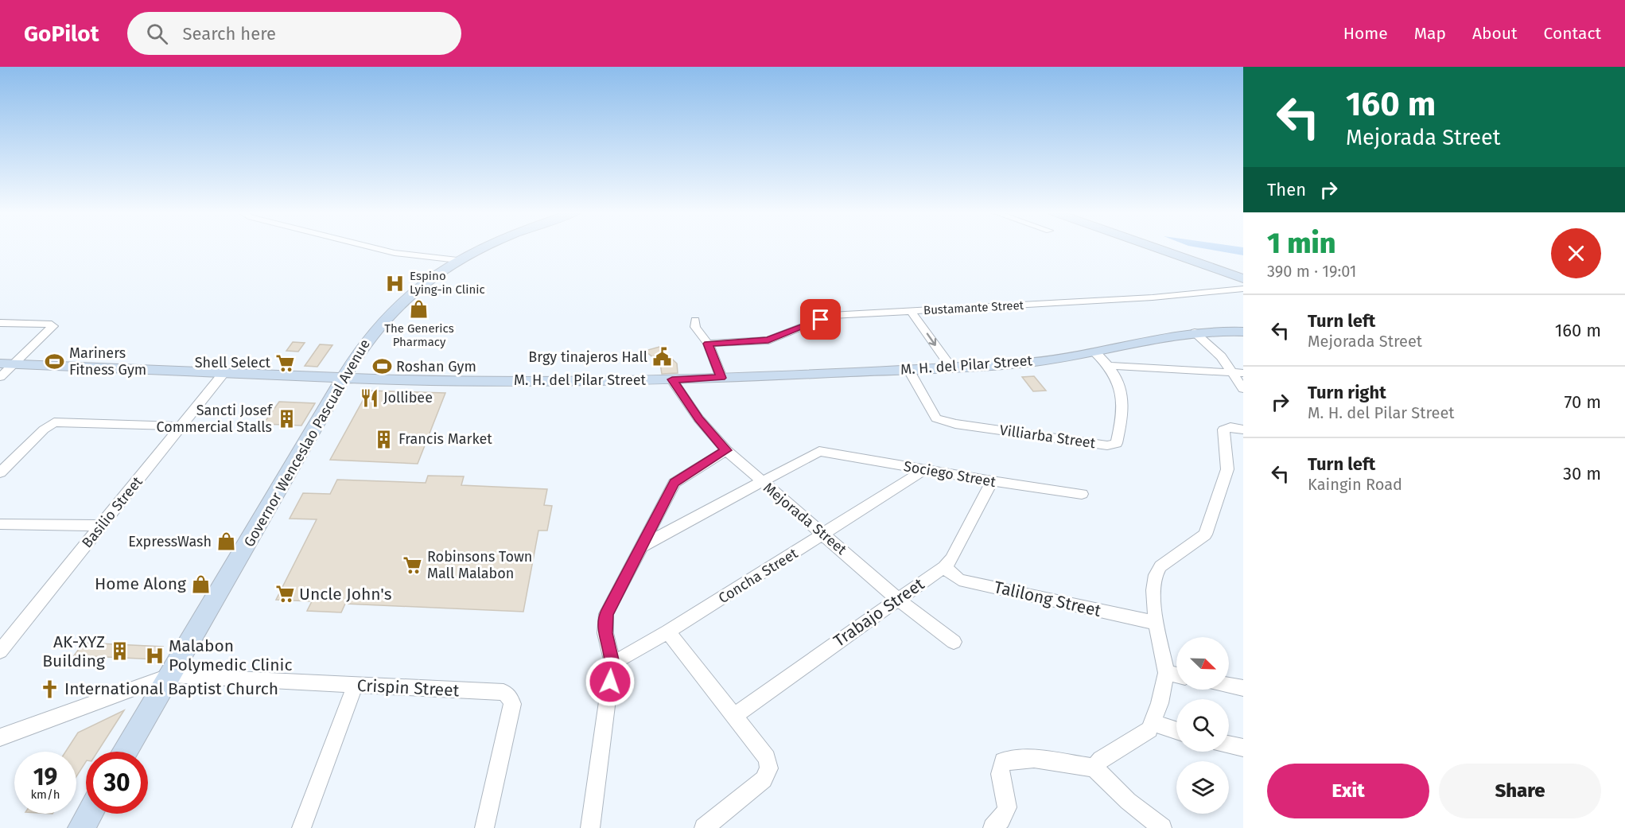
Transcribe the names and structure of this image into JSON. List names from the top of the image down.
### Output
{
  "streets": {
    "main road": ["M. H. del Pilar Street", "Governor Wenceslao Pascual Avenue"],
    "street": [
      "Bustamante Street",
      "Villiarba Street",
      "Sociego Street",
      "Basilio Street",
      "Mejorada Street",
      "Concha Street",
      "Talilong Street",
      "Trabajo Street",
      "Crispin Street"
    ]
  },
  "crossings": [
    ["M. H. del Pilar Street", "Villiarba Street"],
    ["M. H. del Pilar Street", "Governor Wenceslao Pascual Avenue"],
    ["M. H. del Pilar Street", "Basilio Street"],
    ["M. H. del Pilar Street", "Mejorada Street"],
    ["Governor Wenceslao Pascual Avenue", "Crispin Street"],
    ["Sociego Street", "Mejorada Street"],
    ["Sociego Street", "Concha Street"],
    ["Sociego Street", "Trabajo Street"],
    ["Mejorada Street", "Concha Street"],
    ["Mejorada Street", "Trabajo Street"],
    ["Talilong Street", "Trabajo Street"]
  ],
  "places": {
    "hospital": ["Espino Lying-in Clinic", "Malabon Polymedic Clinic"],
    "shop": ["The Generics Pharmacy", "ExpressWash", "Home Along"],
    "public building": ["Brgy tinajeros Hall"],
    "sports": ["Mariners Fitness Gym", "Roshan Gym"],
    "supermarket": ["Shell Select", "Robinsons Town Mall Malabon", "Uncle John's"],
    "restaurant": ["Jollibee"],
    "building": ["Sancti Josef Commercial Stalls", "Francis Market", "AK-XYZ Building"],
    "church": ["International Baptist Church"]
  },
  "north": "bottom right",
  "page": {
    "header": "GoPilot",
    "search": "Search here",
    "nav": [
      "Home",
      "Map",
      "About",
      "Contact"
    ],
    "turn": ["160 m", "Mejorada Street"],
    "then": "Then",
    "heading": ["1 min", "390 m · 19:01"],
    "list": [
      {
        "name": "Turn left",
        "note": "Mejorada Street",
        "value": "160 m"
      },
      {
        "name": "Turn right",
        "note": "M. H. del Pilar Street",
        "value": "70 m"
      },
      {
        "name": "Turn left",
        "note": "Kaingin Road",
        "value": "30 m"
      }
    ],
    "speed": "19 km/h",
    "limit": "30",
    "buttons": ["Exit", "Share"]
  }
}
